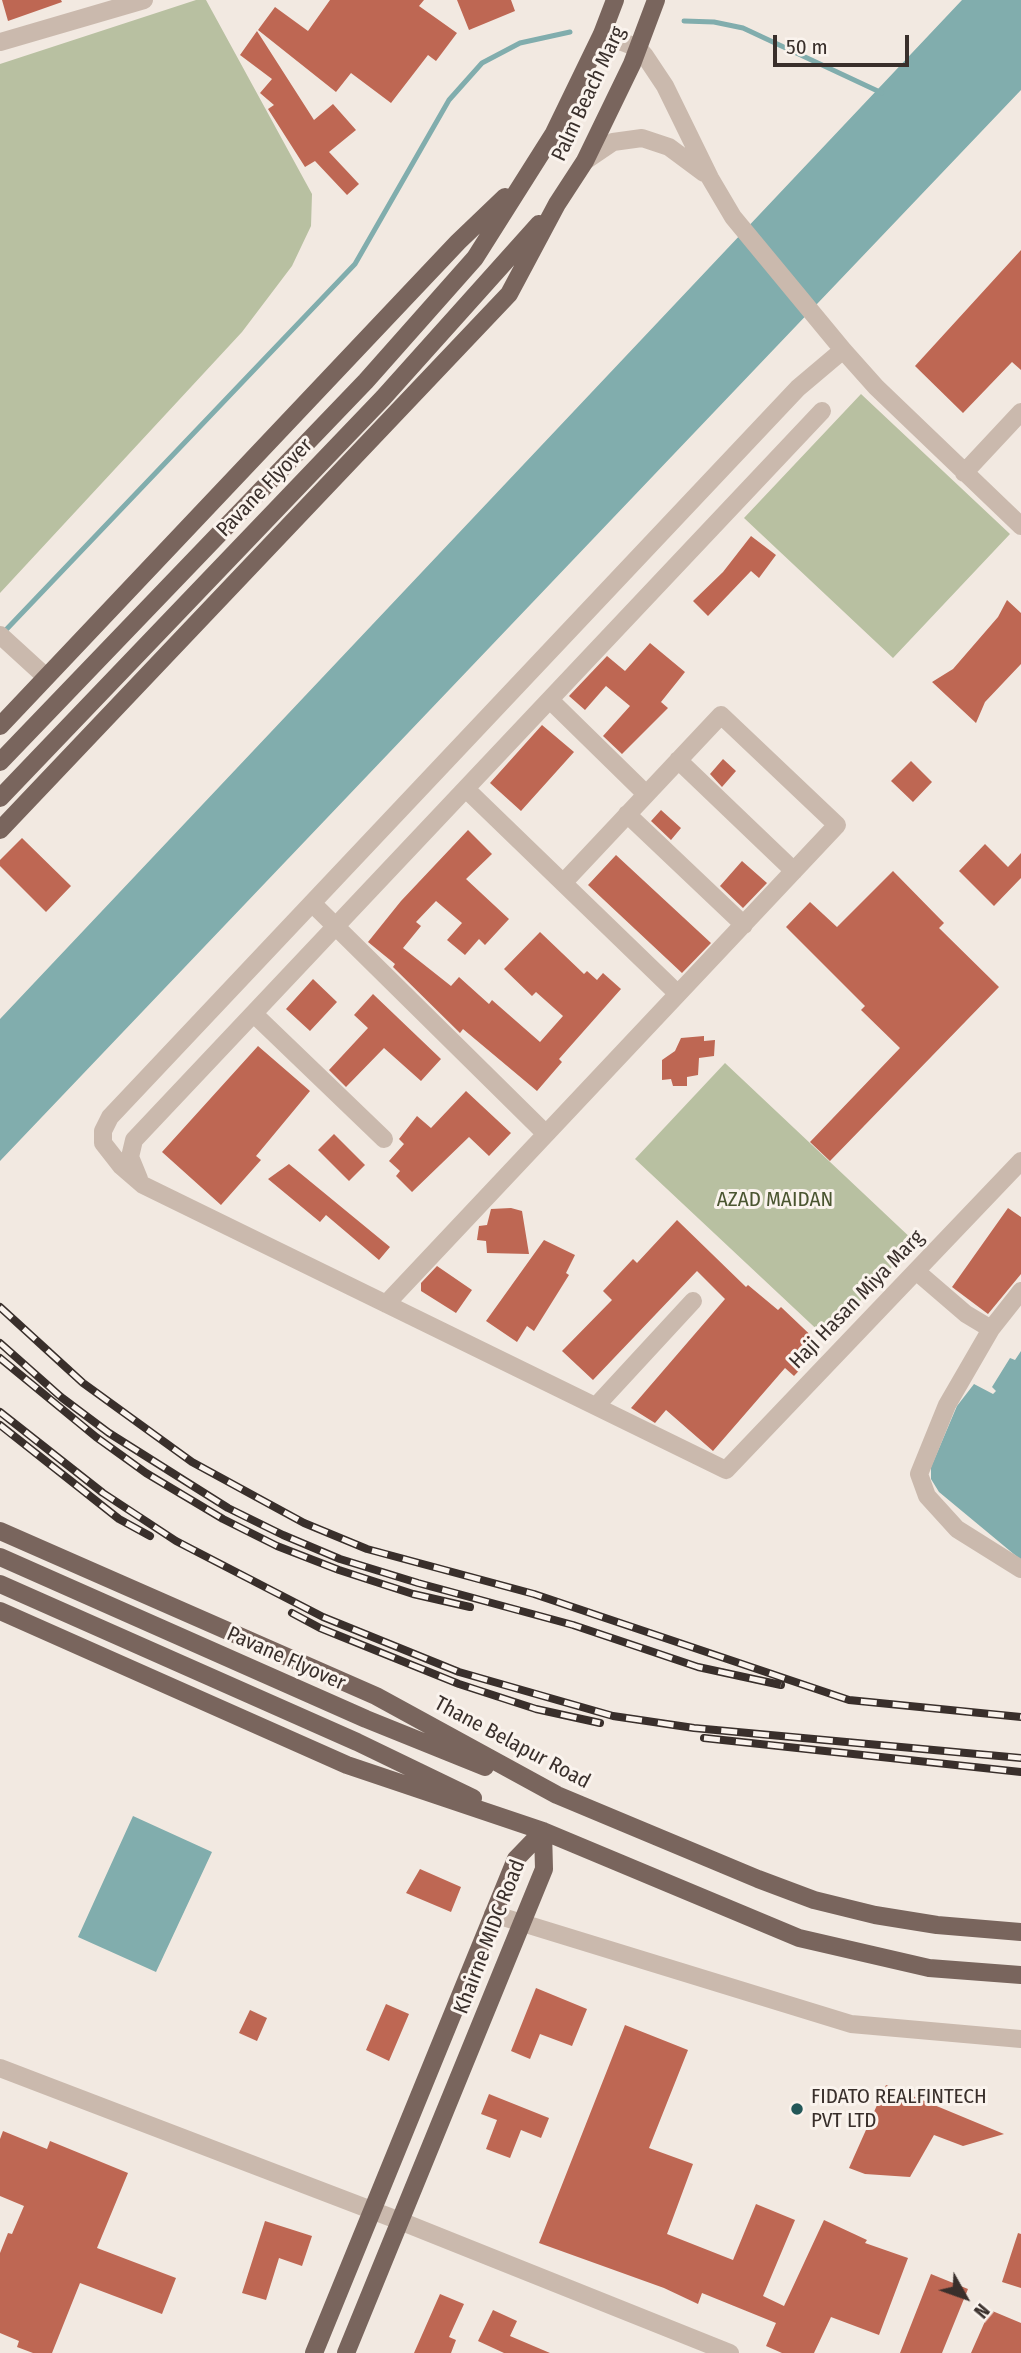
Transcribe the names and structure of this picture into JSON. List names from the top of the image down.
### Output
{
  "streets": {
    "main road": [
      "Palm Beach Marg",
      "Pavane Flyover",
      "Thane Belapur Road",
      "Khairne MIDC Road"
    ],
    "street": ["Haji Hasan Miya Marg"]
  },
  "crossings": [
    ["Palm Beach Marg", "Pavane Flyover"],
    ["Pavane Flyover", "Thane Belapur Road"]
  ],
  "parks": ["AZAD MAIDAN"],
  "places": ["FIDATO REALFINTECH PVT LTD"],
  "scale_bar": "50 m",
  "north": "bottom right"
}
